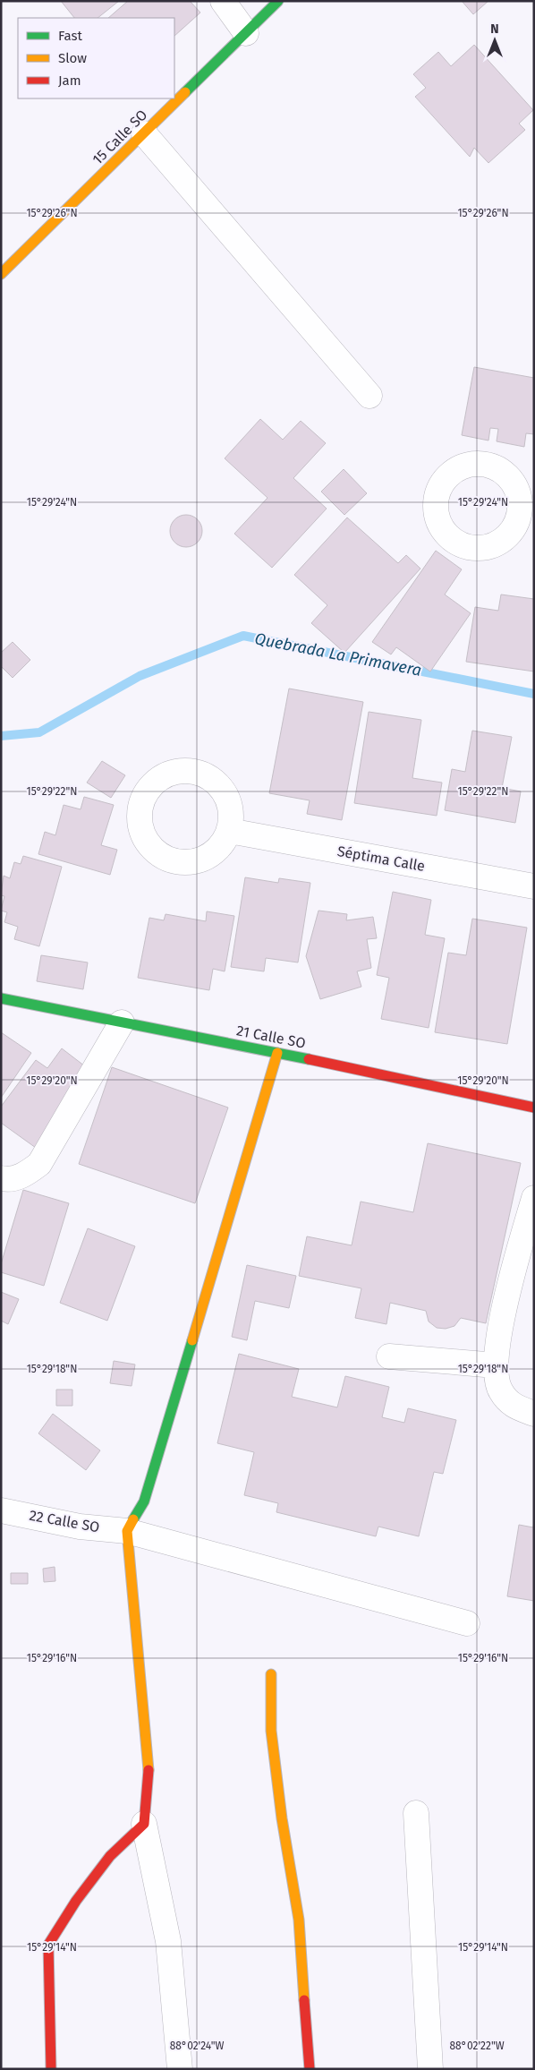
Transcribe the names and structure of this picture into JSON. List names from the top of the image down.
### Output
{
  "streets": {
    "street": [
      "15 Calle SO",
      "Séptima Calle",
      "21 Calle SO",
      "22 Calle SO"
    ]
  },
  "water": ["Quebrada La Primavera"],
  "legend": ["Fast", "Slow", "Jam"],
  "north": "top",
  "coordinates": [
    "15°29'26\"N",
    "15°29'24\"N",
    "15°29'22\"N",
    "15°29'20\"N",
    "15°29'18\"N",
    "15°29'16\"N",
    "15°29'14\"N",
    "88°02'24\"W",
    "88°02'22\"W"
  ]
}
